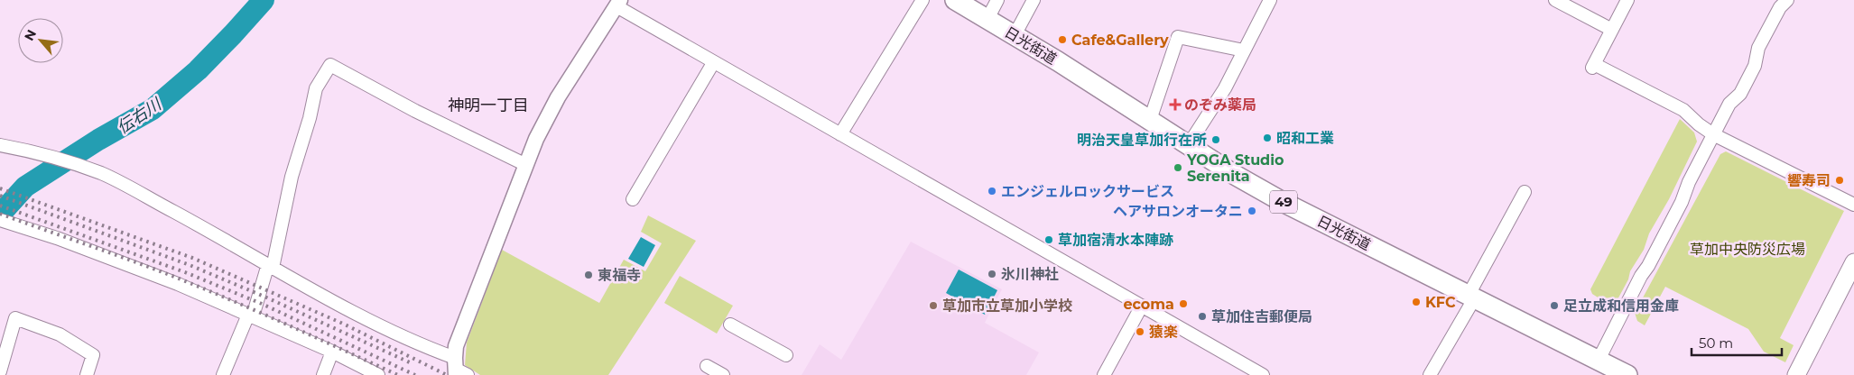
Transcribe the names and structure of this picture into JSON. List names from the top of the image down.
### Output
{
  "streets": {
    "main road": ["日光街道", "49"]
  },
  "districts": ["神明一丁目"],
  "water": ["伝右川"],
  "parks": ["草加中央防災広場"],
  "places": {
    "other": [
      "Cafe&Gallery",
      "昭和工業",
      "明治天皇草加行在所",
      "YOGA Studio Serenita",
      "響寿司",
      "エンジェルロックサービス",
      "ヘアサロンオータニ",
      "草加宿清水本陣跡",
      "氷川神社",
      "東福寺",
      "KFC",
      "ecoma",
      "草加市立草加小学校",
      "足立成和信用金庫",
      "草加住吉郵便局",
      "猿楽"
    ],
    "health": ["のぞみ薬局"]
  },
  "scale_bar": "50 m",
  "north": "top left"
}
